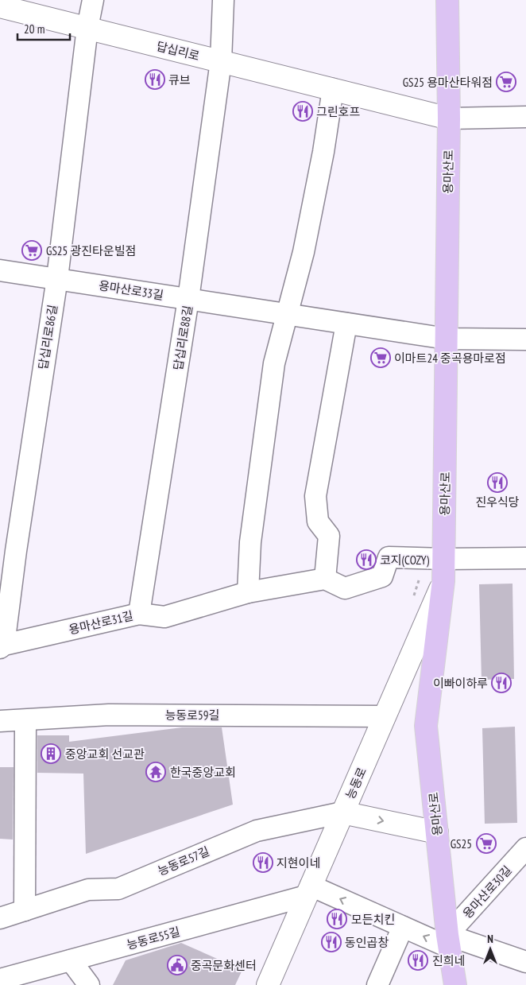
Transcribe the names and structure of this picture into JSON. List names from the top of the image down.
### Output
{
  "streets": {
    "main road": ["답십리로", "용마산로", "능동로"],
    "street": [
      "용마산로33길",
      "답십리로86길",
      "답십리로88길",
      "용마산로31길",
      "능동로59길",
      "능동로57길",
      "용마산로30길",
      "능동로55길"
    ]
  },
  "crossings": [
    ["답십리로", "용마산로"],
    ["답십리로", "답십리로86길"],
    ["답십리로", "답십리로88길"],
    ["용마산로", "용마산로33길"],
    ["용마산로", "능동로"],
    ["용마산로", "용마산로30길"],
    ["용마산로33길", "답십리로86길"],
    ["용마산로33길", "답십리로88길"],
    ["답십리로86길", "용마산로31길"],
    ["답십리로88길", "용마산로31길"],
    ["능동로59길", "능동로"],
    ["능동로", "능동로57길"],
    ["능동로", "능동로55길"]
  ],
  "places": {
    "restaurant": [
      "큐브",
      "그린호프",
      "진우식당",
      "코지(COZY)",
      "이빠이하루",
      "지현이네",
      "모든치킨",
      "동인곱창",
      "진희네"
    ],
    "supermarket": [
      "GS25 용마산타워점",
      "GS25 광진타운빌점",
      "이마트24 중곡용마로점",
      "GS25"
    ],
    "building": ["중앙교회 선교관"],
    "temple": ["한국중앙교회"],
    "public building": ["중곡문화센터"]
  },
  "scale_bar": "20 m",
  "north": "top"
}
